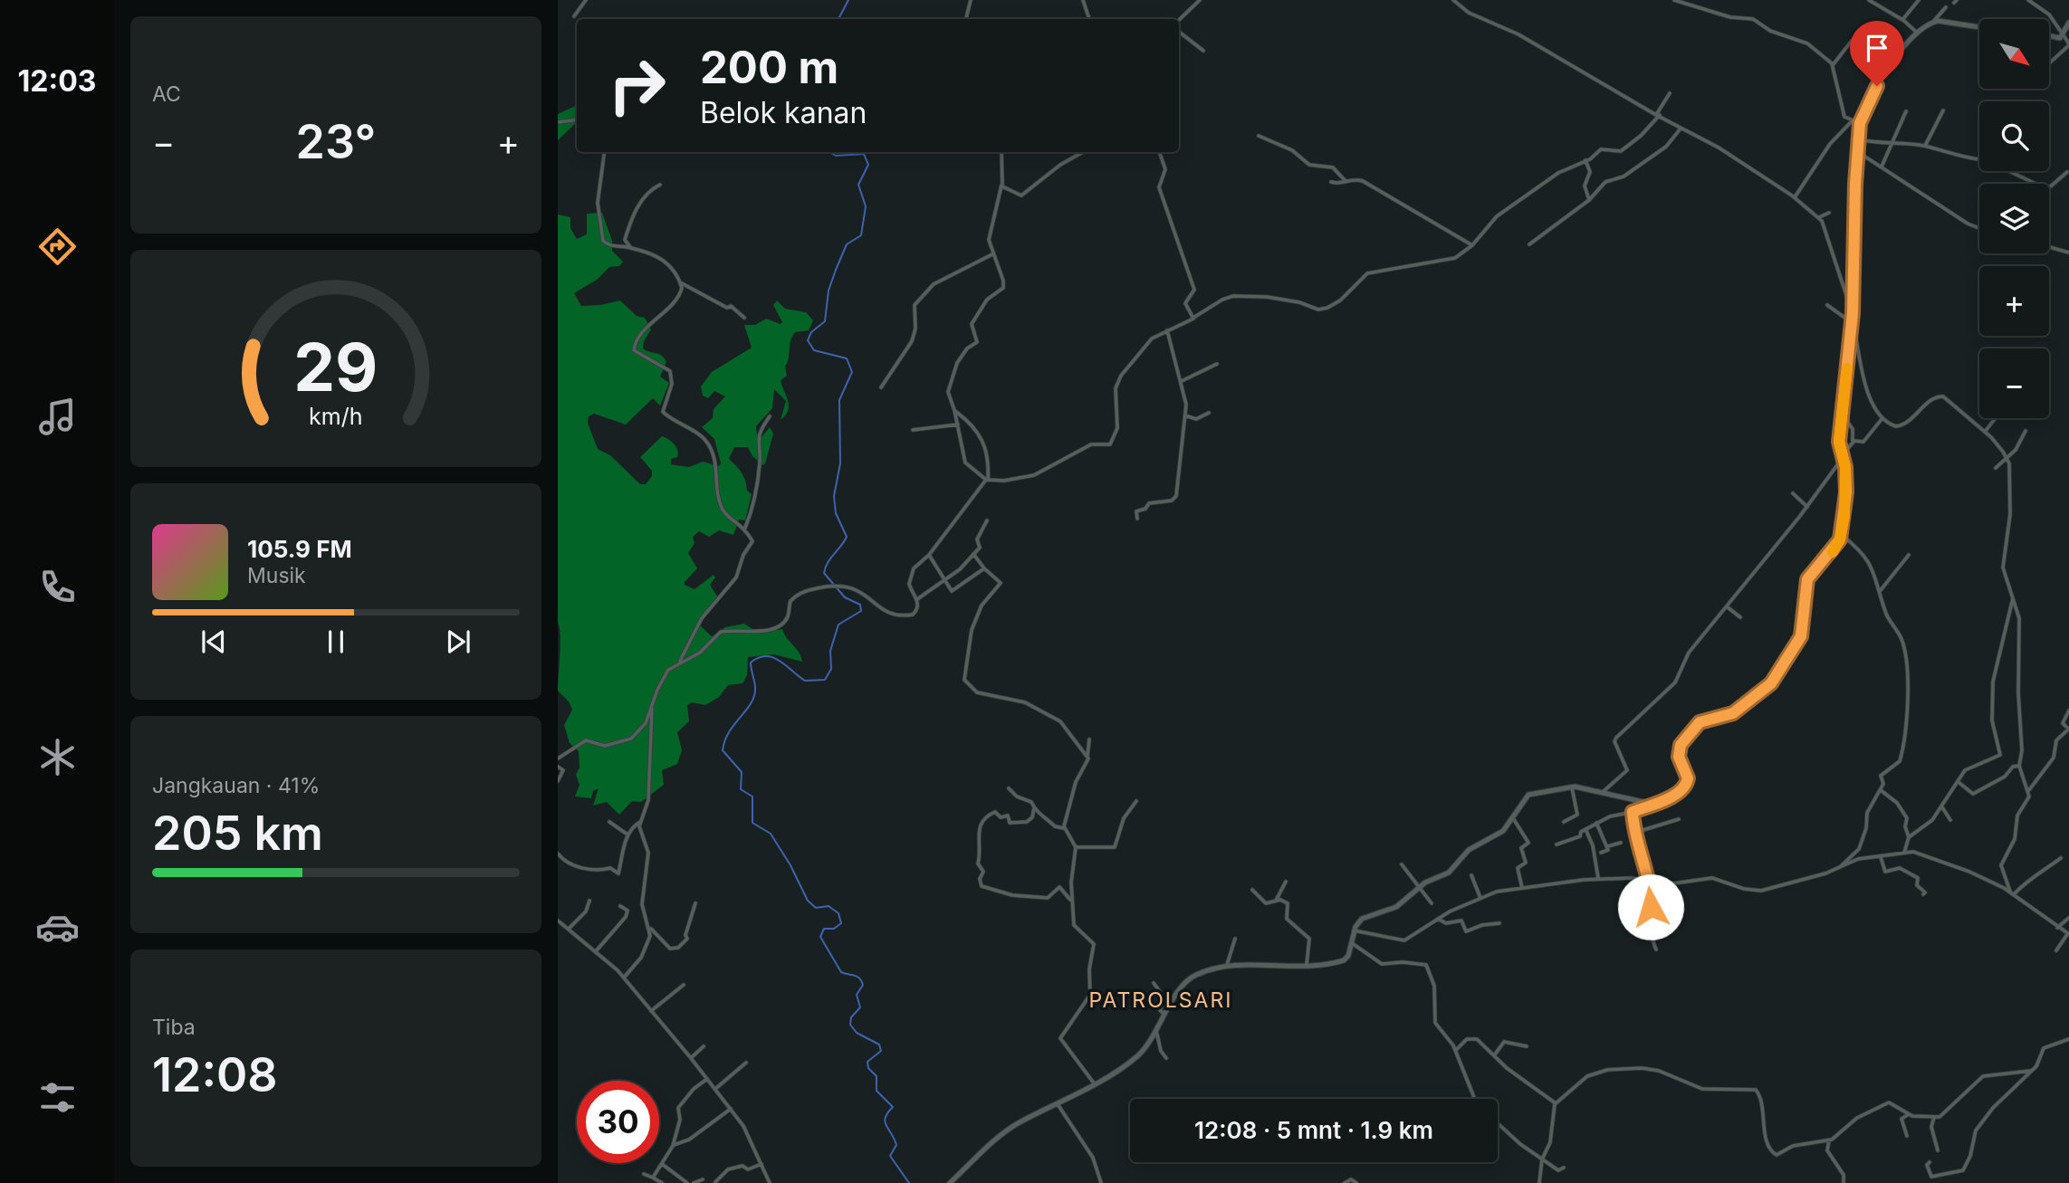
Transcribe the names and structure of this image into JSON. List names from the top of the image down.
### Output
{
  "districts": ["PATROLSARI"],
  "north": "bottom right",
  "page": {
    "tabs": "12:03",
    "tile": [
      "AC",
      ["Jangkauan · 41%", "205 km"],
      ["Tiba", "12:08"]
    ],
    "map_buttons": ["+", "−"],
    "turn": ["200 m", "Belok kanan"],
    "heat": ["−", "23°", "+"],
    "song": ["105.9 FM", "Musik"],
    "limit": "30",
    "trip": "12:08 · 5 mnt · 1.9 km",
    "gauge": ["29", "km/h"]
  }
}
